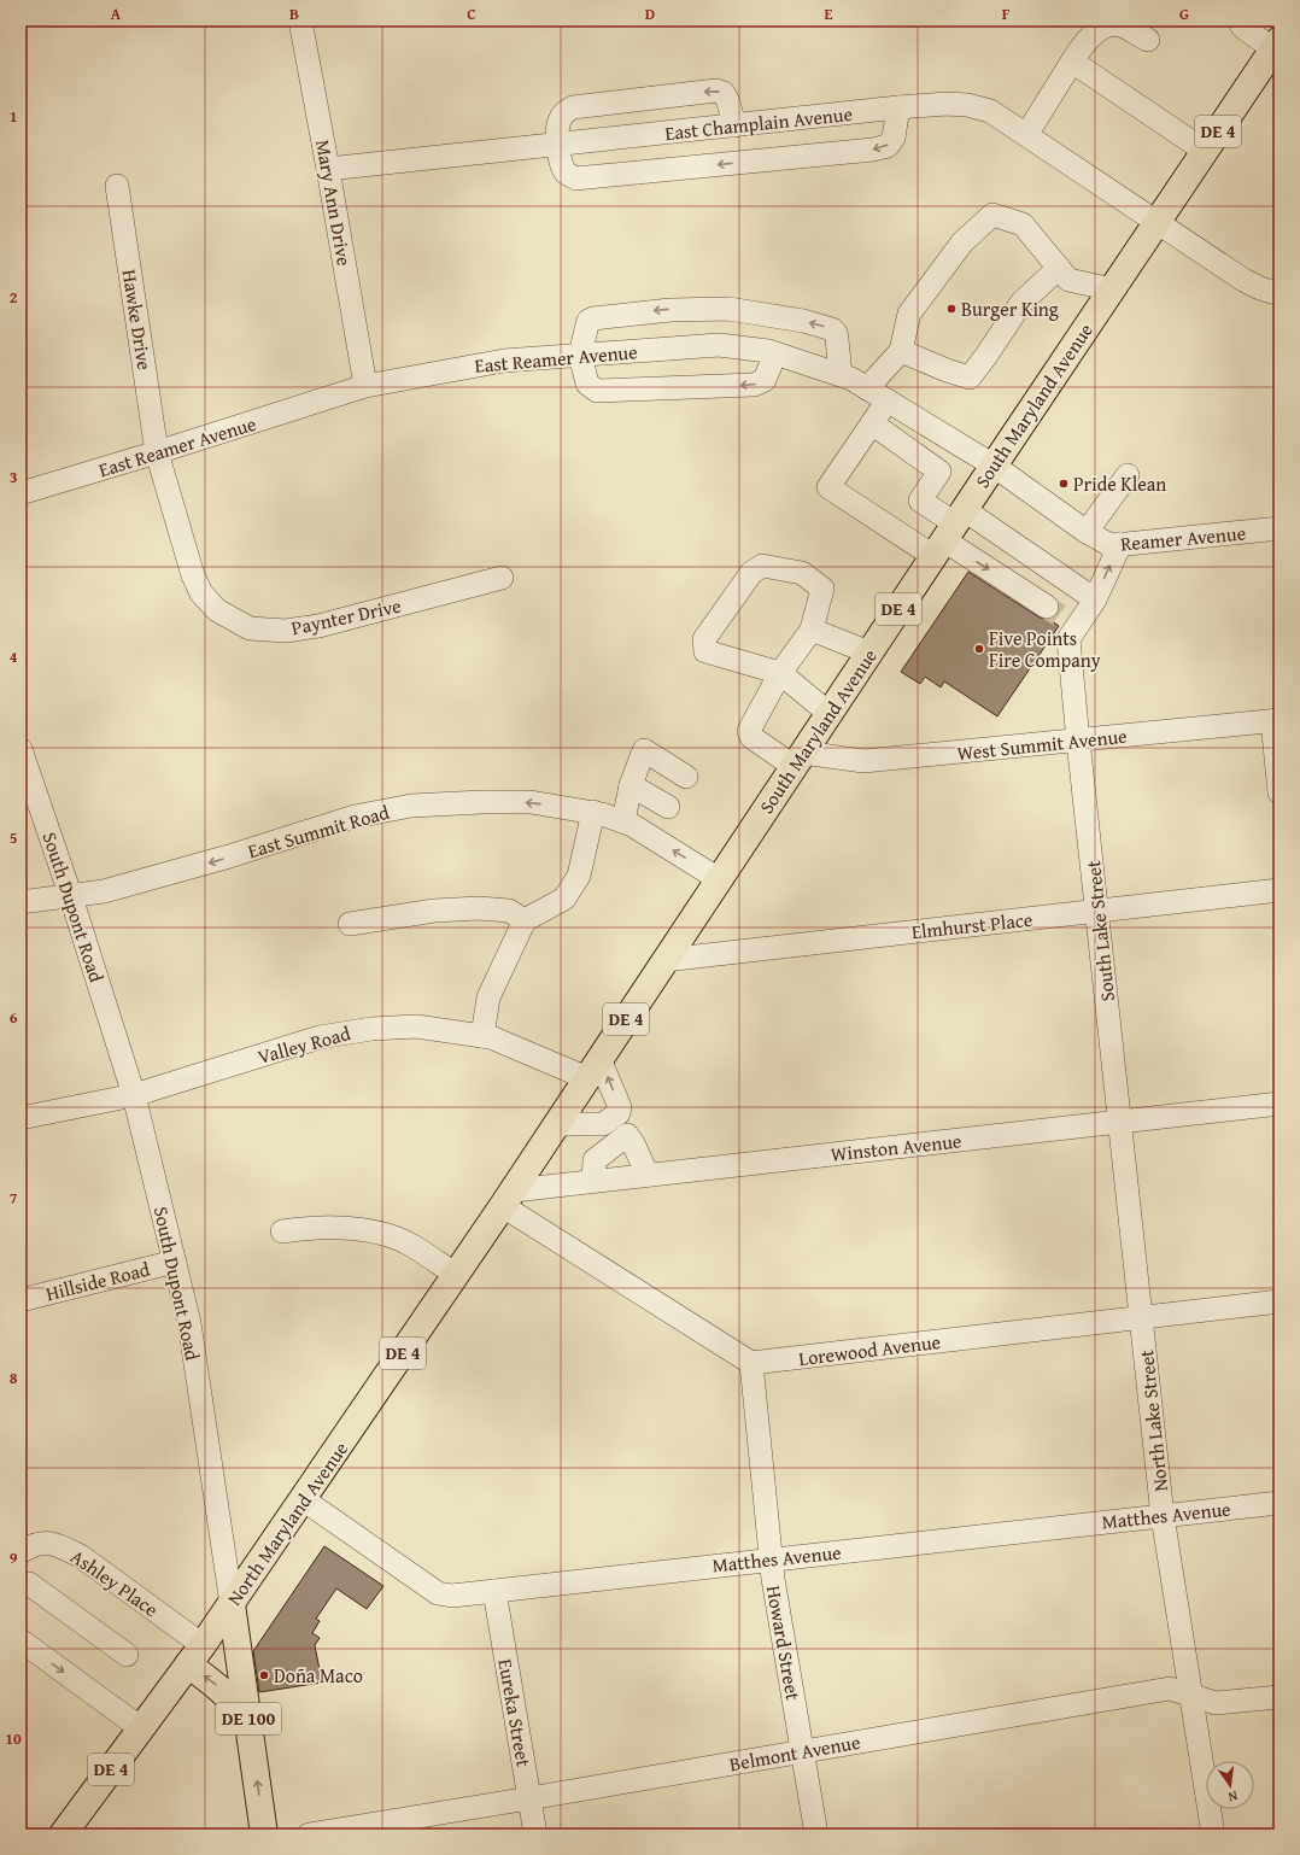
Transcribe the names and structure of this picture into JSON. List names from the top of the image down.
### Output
{
  "streets": {
    "main road": [
      "DE 4",
      "South Maryland Avenue",
      "South Dupont Road",
      "North Maryland Avenue",
      "DE 100"
    ],
    "street": [
      "East Champlain Avenue",
      "Mary Ann Drive",
      "Hawke Drive",
      "East Reamer Avenue",
      "Reamer Avenue",
      "Paynter Drive",
      "West Summit Avenue",
      "East Summit Road",
      "Elmhurst Place",
      "South Lake Street",
      "Valley Road",
      "Winston Avenue",
      "Hillside Road",
      "Lorewood Avenue",
      "North Lake Street",
      "Matthes Avenue",
      "Ashley Place",
      "Howard Street",
      "Eureka Street",
      "Belmont Avenue"
    ]
  },
  "crossings": [
    ["East Champlain Avenue", "Mary Ann Drive"],
    ["East Champlain Avenue", "South Maryland Avenue"],
    ["Mary Ann Drive", "East Reamer Avenue"],
    ["Hawke Drive", "East Reamer Avenue"],
    ["Hawke Drive", "Paynter Drive"],
    ["East Reamer Avenue", "South Maryland Avenue"],
    ["East Reamer Avenue", "Reamer Avenue"],
    ["East Reamer Avenue", "Paynter Drive"],
    ["South Maryland Avenue", "Reamer Avenue"],
    ["South Maryland Avenue", "West Summit Avenue"],
    ["South Maryland Avenue", "East Summit Road"],
    ["South Maryland Avenue", "Elmhurst Place"],
    ["South Maryland Avenue", "Valley Road"],
    ["South Maryland Avenue", "Winston Avenue"],
    ["South Maryland Avenue", "North Maryland Avenue"],
    ["Reamer Avenue", "South Lake Street"],
    ["West Summit Avenue", "South Lake Street"],
    ["East Summit Road", "South Dupont Road"],
    ["South Dupont Road", "Valley Road"],
    ["South Dupont Road", "Hillside Road"],
    ["South Dupont Road", "North Maryland Avenue"],
    ["Elmhurst Place", "South Lake Street"],
    ["South Lake Street", "Winston Avenue"],
    ["South Lake Street", "North Lake Street"],
    ["Winston Avenue", "North Lake Street"],
    ["Winston Avenue", "North Maryland Avenue"],
    ["Lorewood Avenue", "North Lake Street"],
    ["Lorewood Avenue", "Howard Street"],
    ["North Lake Street", "Matthes Avenue"],
    ["North Lake Street", "Belmont Avenue"],
    ["Matthes Avenue", "North Maryland Avenue"],
    ["Matthes Avenue", "Howard Street"],
    ["Matthes Avenue", "Eureka Street"],
    ["North Maryland Avenue", "Ashley Place"],
    ["Howard Street", "Belmont Avenue"],
    ["Eureka Street", "Belmont Avenue"]
  ],
  "one_way": ["East Summit Road"],
  "places": [
    "Burger King",
    "Pride Klean",
    "Five Points Fire Company",
    "Doña Maco"
  ],
  "north": "bottom",
  "grid": {
    "columns": [
      "A",
      "B",
      "C",
      "D",
      "E",
      "F",
      "G"
    ],
    "rows": [
      "1",
      "2",
      "3",
      "4",
      "5",
      "6",
      "7",
      "8",
      "9",
      "10"
    ]
  }
}
